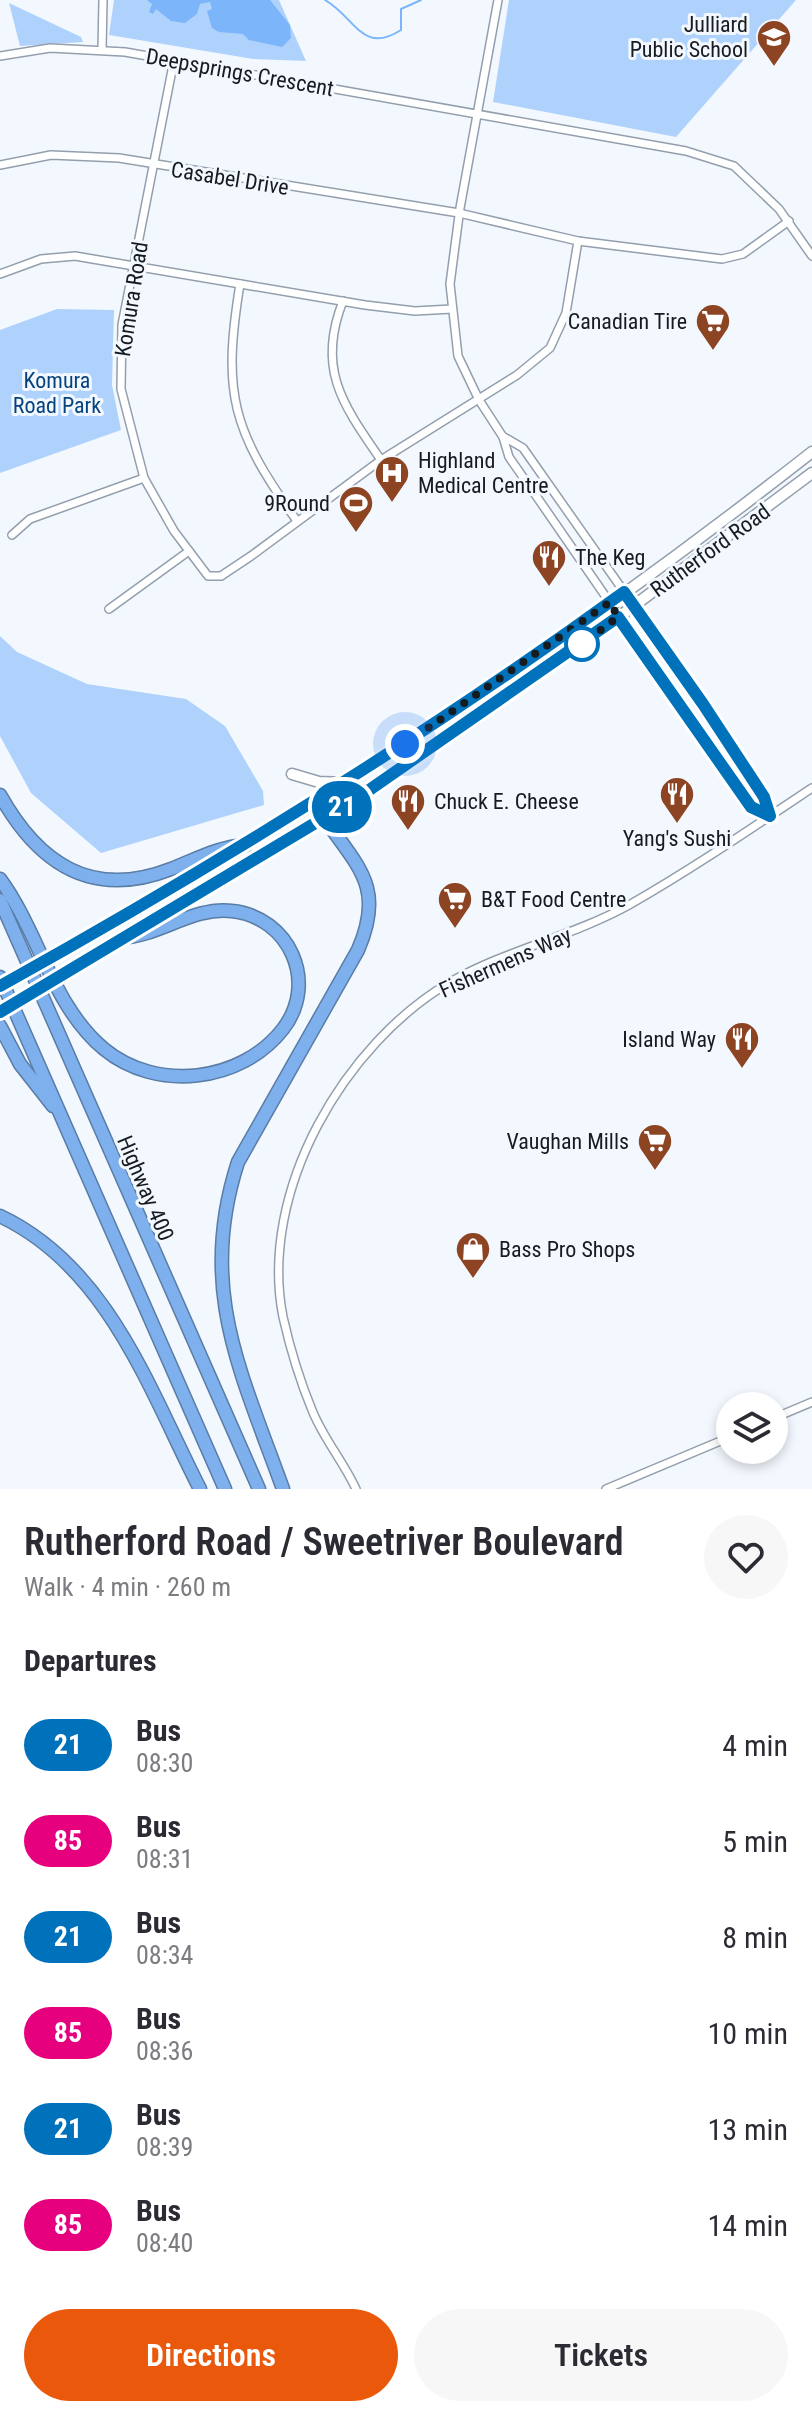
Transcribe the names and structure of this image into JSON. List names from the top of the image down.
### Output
{
  "streets": {
    "highway": ["Highway 400"],
    "main road": ["Rutherford Road"],
    "street": [
      "Deepsprings Crescent",
      "Casabel Drive",
      "Komura Road",
      "Fishermens Way"
    ]
  },
  "crossings": [
    ["Deepsprings Crescent", "Casabel Drive"],
    ["Deepsprings Crescent", "Komura Road"],
    ["Casabel Drive", "Komura Road"]
  ],
  "parks": ["Komura Road Park"],
  "places": {
    "school or university": ["Julliard Public School"],
    "supermarket": ["Canadian Tire", "B&T Food Centre", "Vaughan Mills"],
    "hospital": ["Highland Medical Centre"],
    "sports": ["9Round"],
    "restaurant": [
      "The Keg",
      "Yang's Sushi",
      "Chuck E. Cheese",
      "Island Way"
    ],
    "shop": ["Bass Pro Shops"]
  },
  "lines": ["bus line 21"],
  "page": {
    "on_map": "21",
    "heading": [
      ["Rutherford Road / Sweetriver Boulevard", "Walk · 4 min · 260 m"],
      "Departures"
    ],
    "list": [
      {
        "mark": "21",
        "name": "Bus",
        "note": "08:30",
        "value": "4 min"
      },
      {
        "mark": "85",
        "name": "Bus",
        "note": "08:31",
        "value": "5 min"
      },
      {
        "mark": "21",
        "name": "Bus",
        "note": "08:34",
        "value": "8 min"
      },
      {
        "mark": "85",
        "name": "Bus",
        "note": "08:36",
        "value": "10 min"
      },
      {
        "mark": "21",
        "name": "Bus",
        "note": "08:39",
        "value": "13 min"
      },
      {
        "mark": "85",
        "name": "Bus",
        "note": "08:40",
        "value": "14 min"
      }
    ],
    "buttons": ["Directions", "Tickets"]
  }
}
